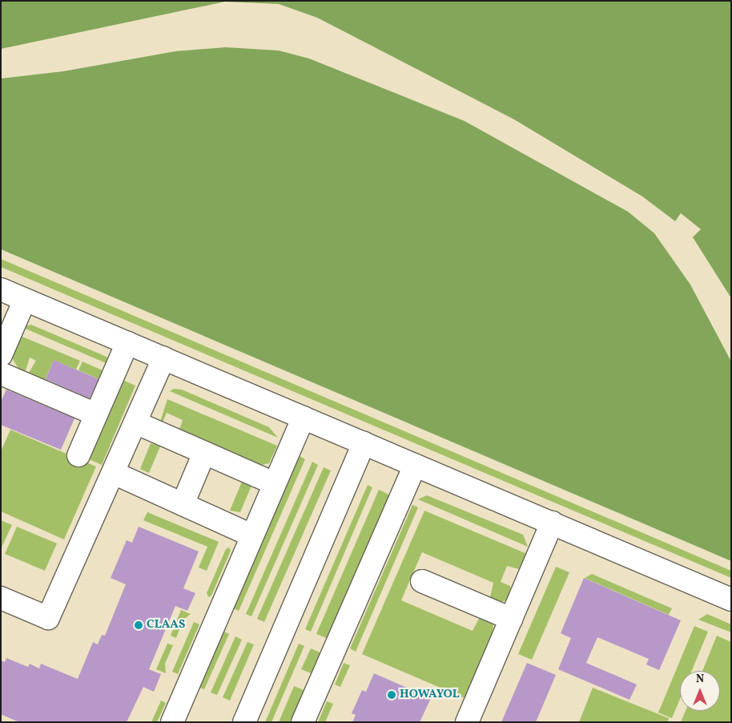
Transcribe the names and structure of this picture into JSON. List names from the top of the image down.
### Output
{
  "places": ["CLAAS", "HOWAYOL"],
  "north": "top"
}
